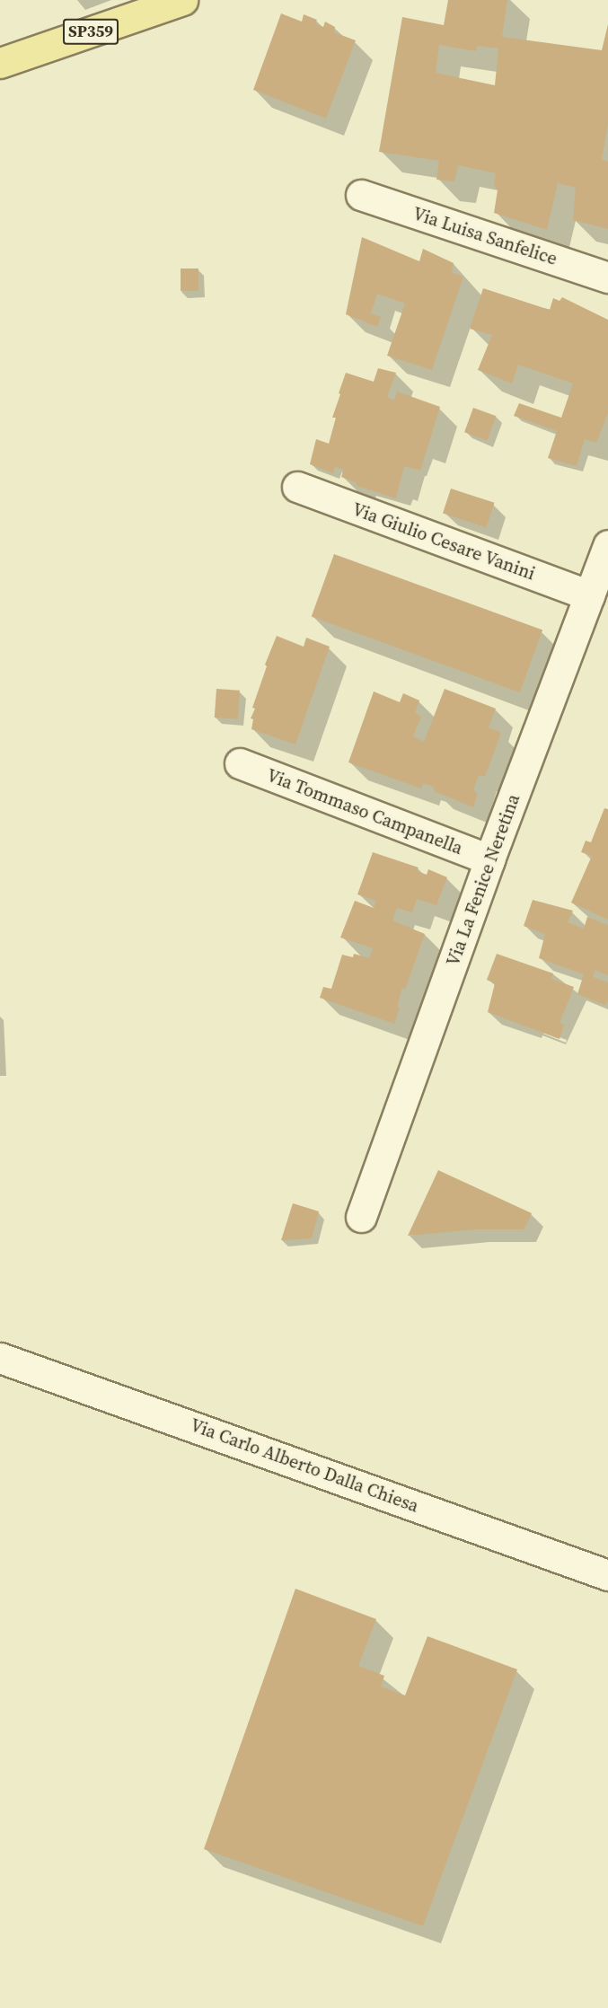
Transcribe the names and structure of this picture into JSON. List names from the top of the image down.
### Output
{
  "streets": {
    "main road": ["SP359"],
    "street": [
      "Via Luisa Sanfelice",
      "Via Giulio Cesare Vanini",
      "Via Tommaso Campanella",
      "Via La Fenice Neretina",
      "Via Carlo Alberto Dalla Chiesa"
    ]
  },
  "crossings": [
    ["Via Giulio Cesare Vanini", "Via La Fenice Neretina"],
    ["Via Tommaso Campanella", "Via La Fenice Neretina"]
  ]
}
